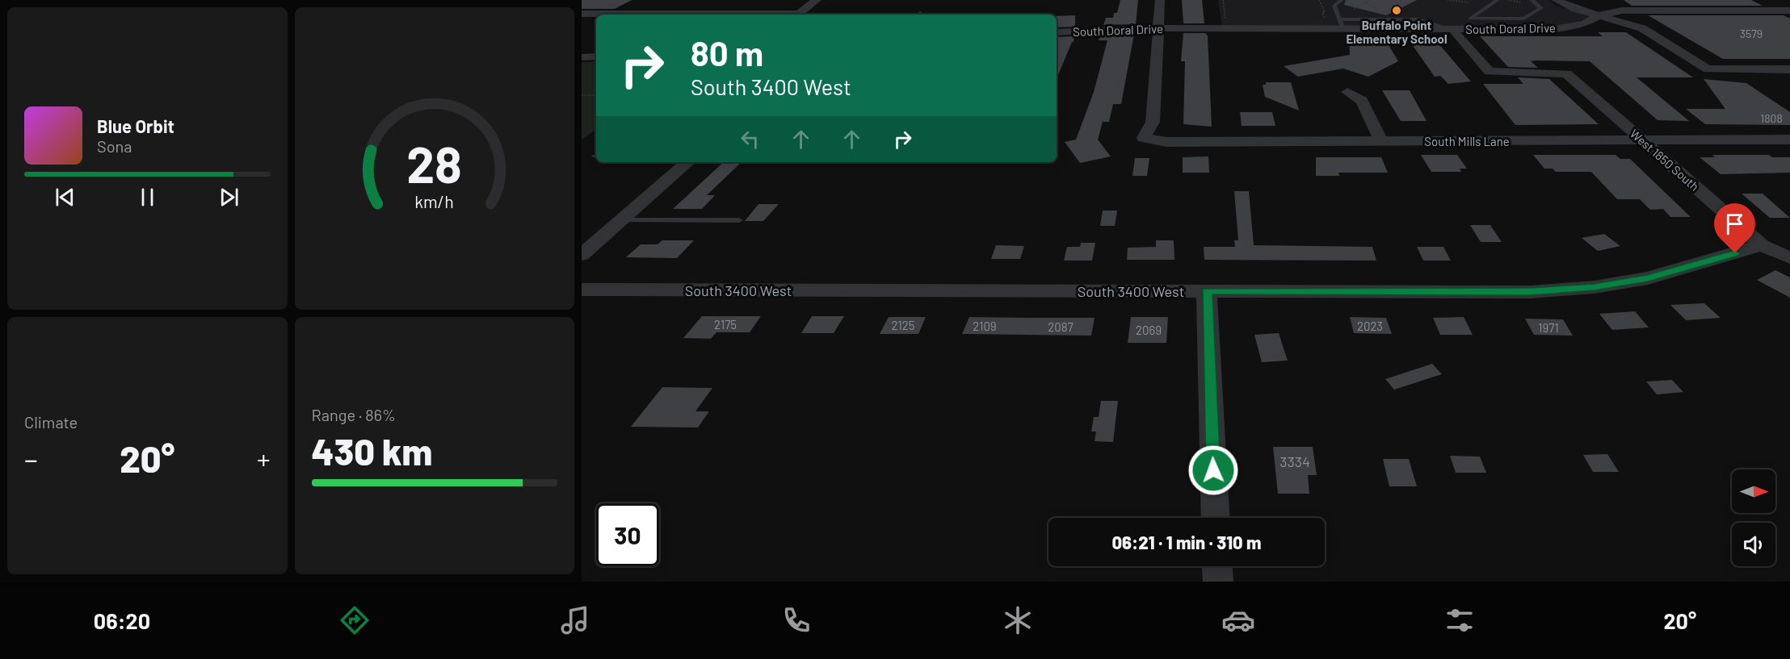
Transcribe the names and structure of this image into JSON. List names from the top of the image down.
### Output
{
  "streets": {
    "street": [
      "South Doral Drive",
      "South Mills Lane",
      "West 1850 South",
      "South 3400 West"
    ]
  },
  "crossings": [
    ["South Doral Drive", "South Mills Lane"],
    ["South Mills Lane", "West 1850 South"],
    ["West 1850 South", "South 3400 West"]
  ],
  "places": ["Buffalo Point Elementary School"],
  "house_numbers": [
    "3579",
    "1808",
    "2175",
    "2125",
    "2109",
    "2023",
    "2087",
    "1971",
    "2069",
    "3334"
  ],
  "north": "right",
  "page": {
    "turn": ["80 m", "South 3400 West"],
    "song": ["Blue Orbit", "Sona"],
    "tile": [
      "Climate",
      ["Range · 86%", "430 km"]
    ],
    "heat": ["−", "20°", "+"],
    "limit": "30",
    "trip": "06:21 · 1 min · 310 m",
    "tabs": ["06:20", "20°"],
    "gauge": ["28", "km/h"]
  }
}
